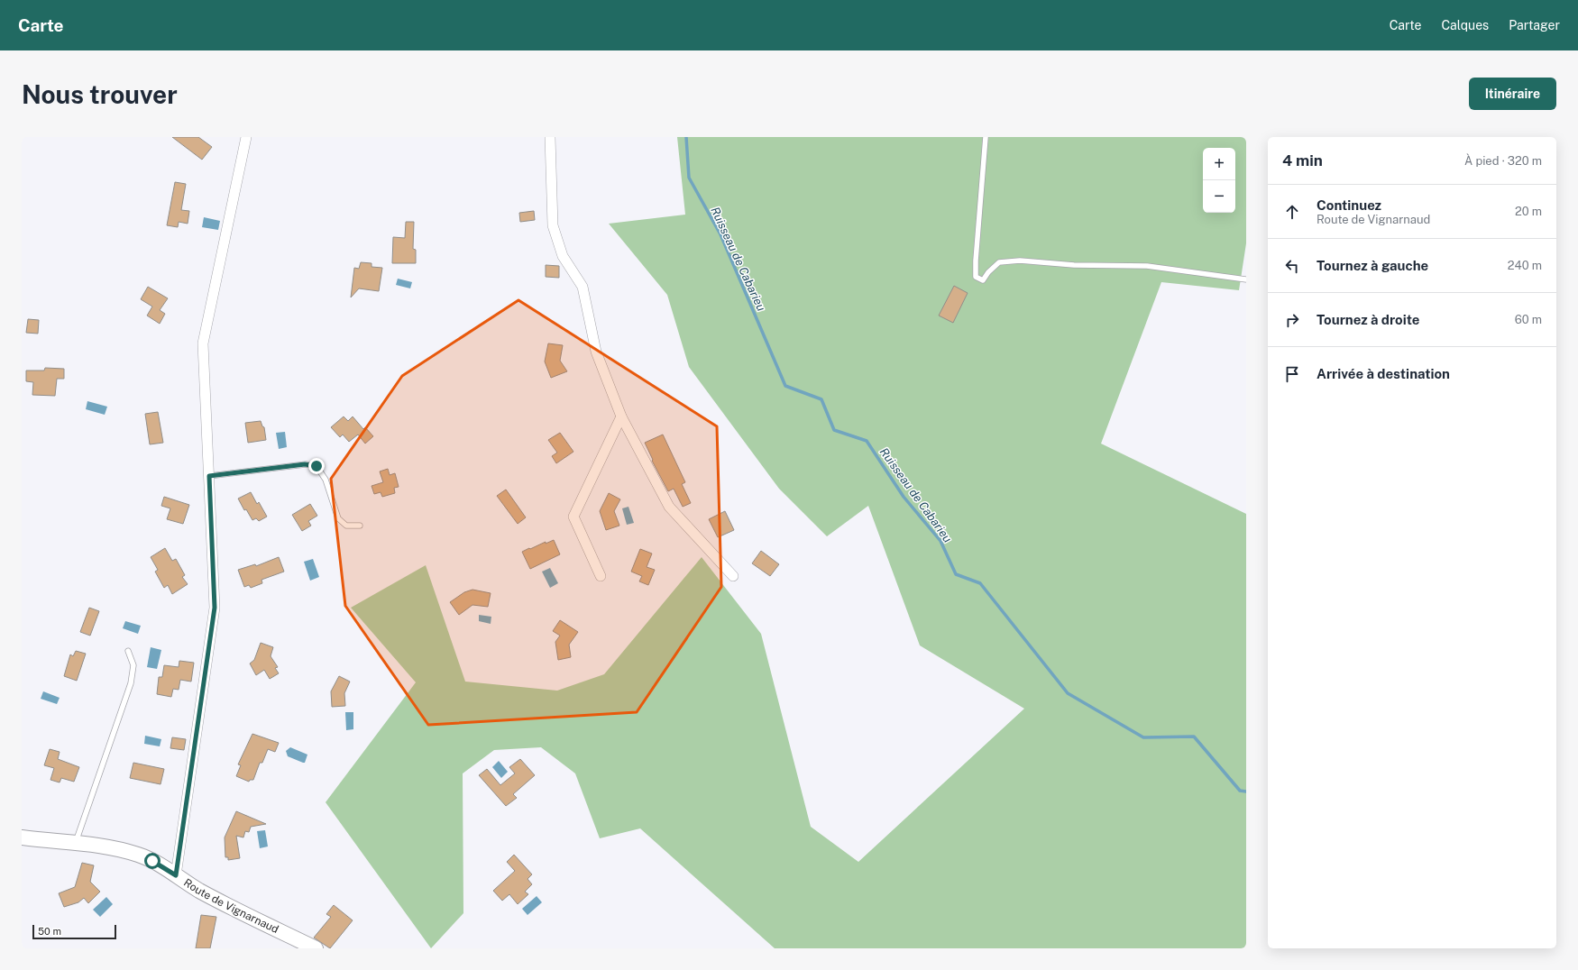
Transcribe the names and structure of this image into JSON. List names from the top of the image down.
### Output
{
  "streets": {
    "street": ["Route de Vignarnaud"]
  },
  "water": ["Ruisseau de Cabarieu"],
  "scale_bar": "50 m",
  "page": {
    "header": "Carte",
    "nav": ["Carte", "Calques", "Partager"],
    "buttons": "Itinéraire",
    "title": "Nous trouver",
    "heading": ["4 min", "À pied · 320 m"],
    "map_buttons": ["+", "−"],
    "list": [
      ["Continuez", "Route de Vignarnaud", "20 m"],
      ["Tournez à gauche", "240 m"],
      ["Tournez à droite", "60 m"],
      "Arrivée à destination"
    ],
    "scale": "50 m"
  }
}
